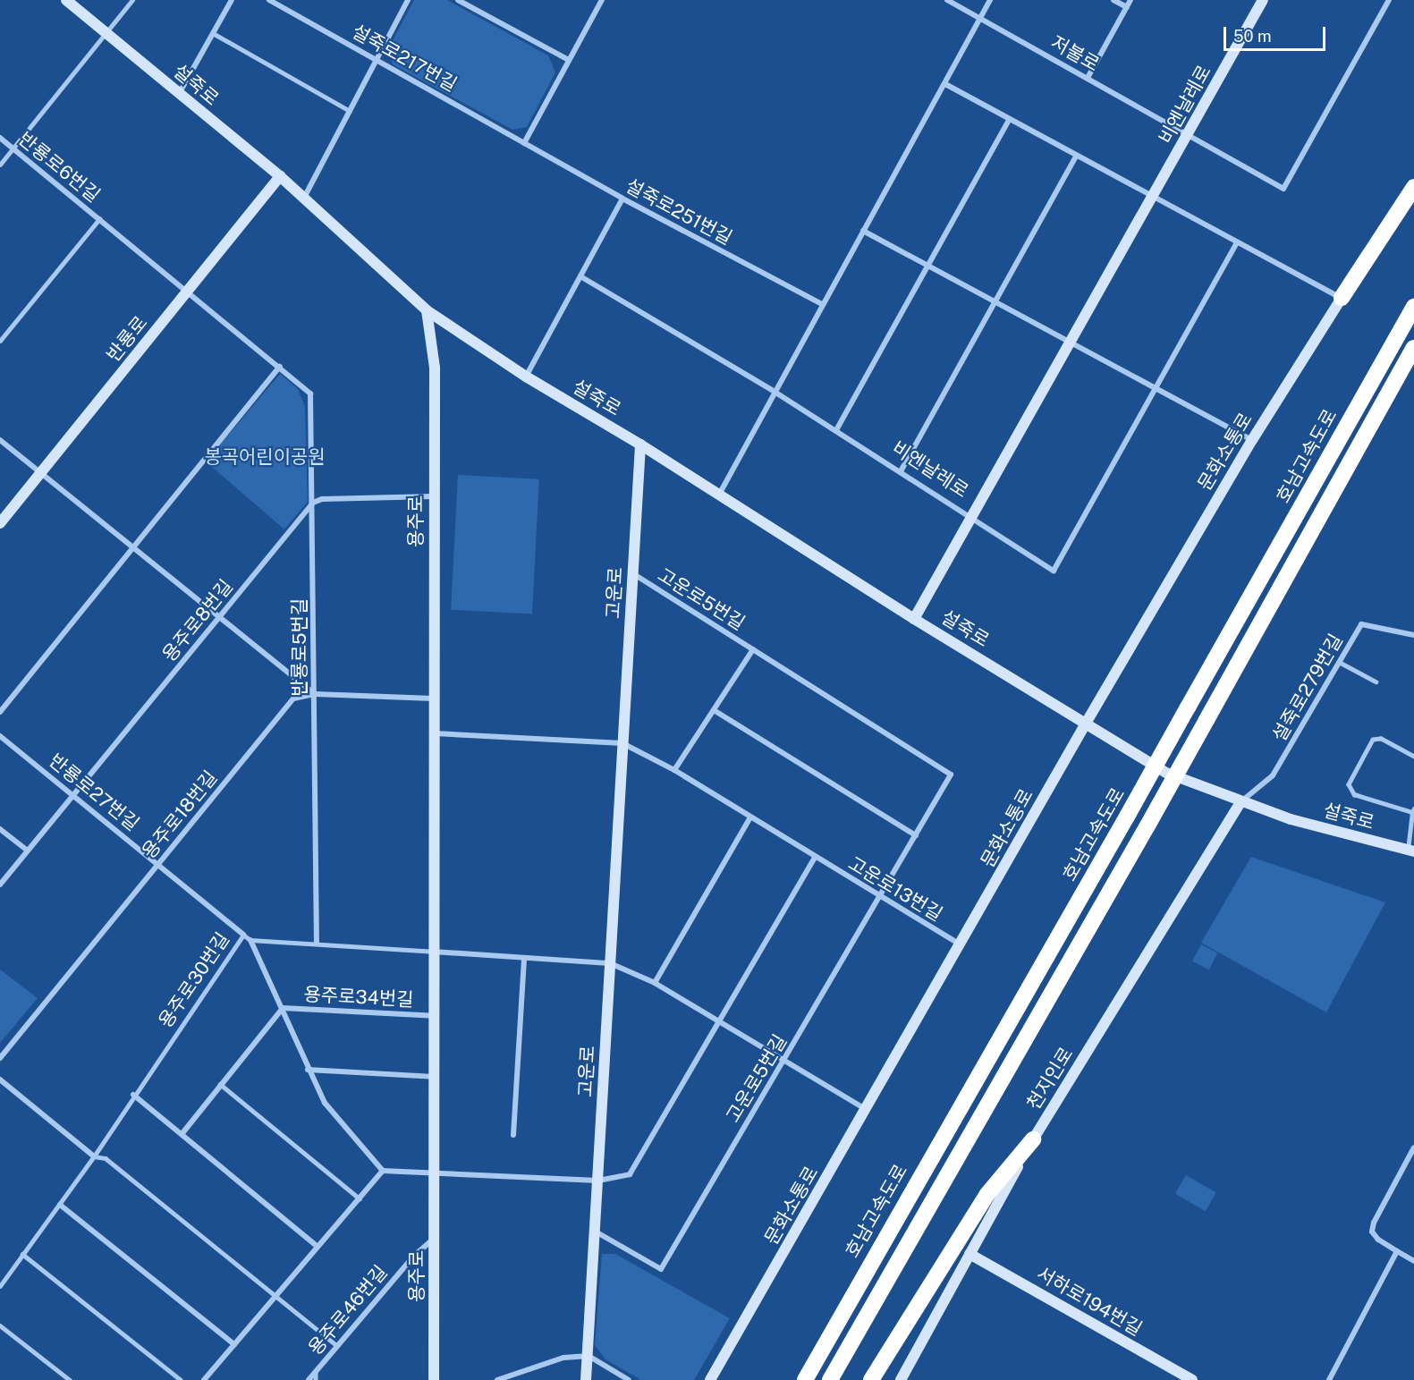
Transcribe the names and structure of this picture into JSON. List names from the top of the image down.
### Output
{
  "streets": {
    "highway": ["호남고속도로"],
    "street": [
      "저불로",
      "설죽로217번길",
      "설죽로",
      "비엔날레로",
      "반룡로6번길",
      "설죽로251번길",
      "반룡로",
      "문화소통로",
      "용주로",
      "고운로",
      "고운로5번길",
      "용주로8번길",
      "반룡로5번길",
      "설죽로279번길",
      "반룡로27번길",
      "용주로18번길",
      "고운로13번길",
      "용주로34번길",
      "천지인로",
      "서하로194번길",
      "용주로46번길"
    ],
    "lane": ["용주로30번길"]
  },
  "crossings": [
    ["저불로", "비엔날레로"],
    ["설죽로217번길", "설죽로251번길"],
    ["설죽로", "비엔날레로"],
    ["설죽로", "반룡로"],
    ["설죽로", "문화소통로"],
    ["설죽로", "용주로"],
    ["설죽로", "고운로"],
    ["설죽로", "설죽로279번길"],
    ["설죽로", "천지인로"],
    ["반룡로6번길", "반룡로"],
    ["반룡로6번길", "반룡로5번길"],
    ["반룡로", "반룡로5번길"],
    ["문화소통로", "고운로13번길"],
    ["용주로", "용주로18번길"],
    ["용주로", "용주로30번길"],
    ["용주로", "용주로34번길"],
    ["용주로", "용주로46번길"],
    ["고운로", "고운로5번길"],
    ["고운로", "고운로13번길"],
    ["고운로5번길", "고운로13번길"],
    ["용주로8번길", "반룡로5번길"],
    ["용주로8번길", "반룡로27번길"],
    ["반룡로5번길", "용주로18번길"],
    ["반룡로5번길", "용주로30번길"],
    ["설죽로279번길", "천지인로"],
    ["반룡로27번길", "용주로18번길"],
    ["반룡로27번길", "용주로30번길"],
    ["천지인로", "서하로194번길"]
  ],
  "parks": ["봉곡어린이공원"],
  "scale_bar": "50 m"
}
